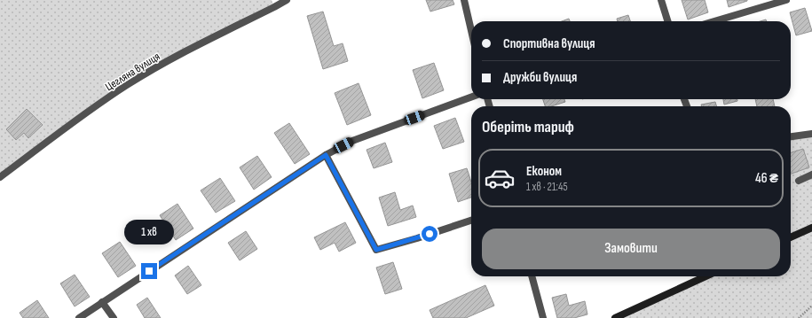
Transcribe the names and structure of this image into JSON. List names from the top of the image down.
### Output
{
  "streets": {
    "street": ["Цегляна вулиця"]
  },
  "page": {
    "banner": ["Спортивна вулиця", "Дружби вулиця"],
    "heading": "Оберіть тариф",
    "list": [
      {
        "name": "Економ",
        "note": "1 хв · 21:45",
        "value": "46 ₴"
      }
    ],
    "bubble": "1 хв",
    "buttons": "Замовити"
  }
}
